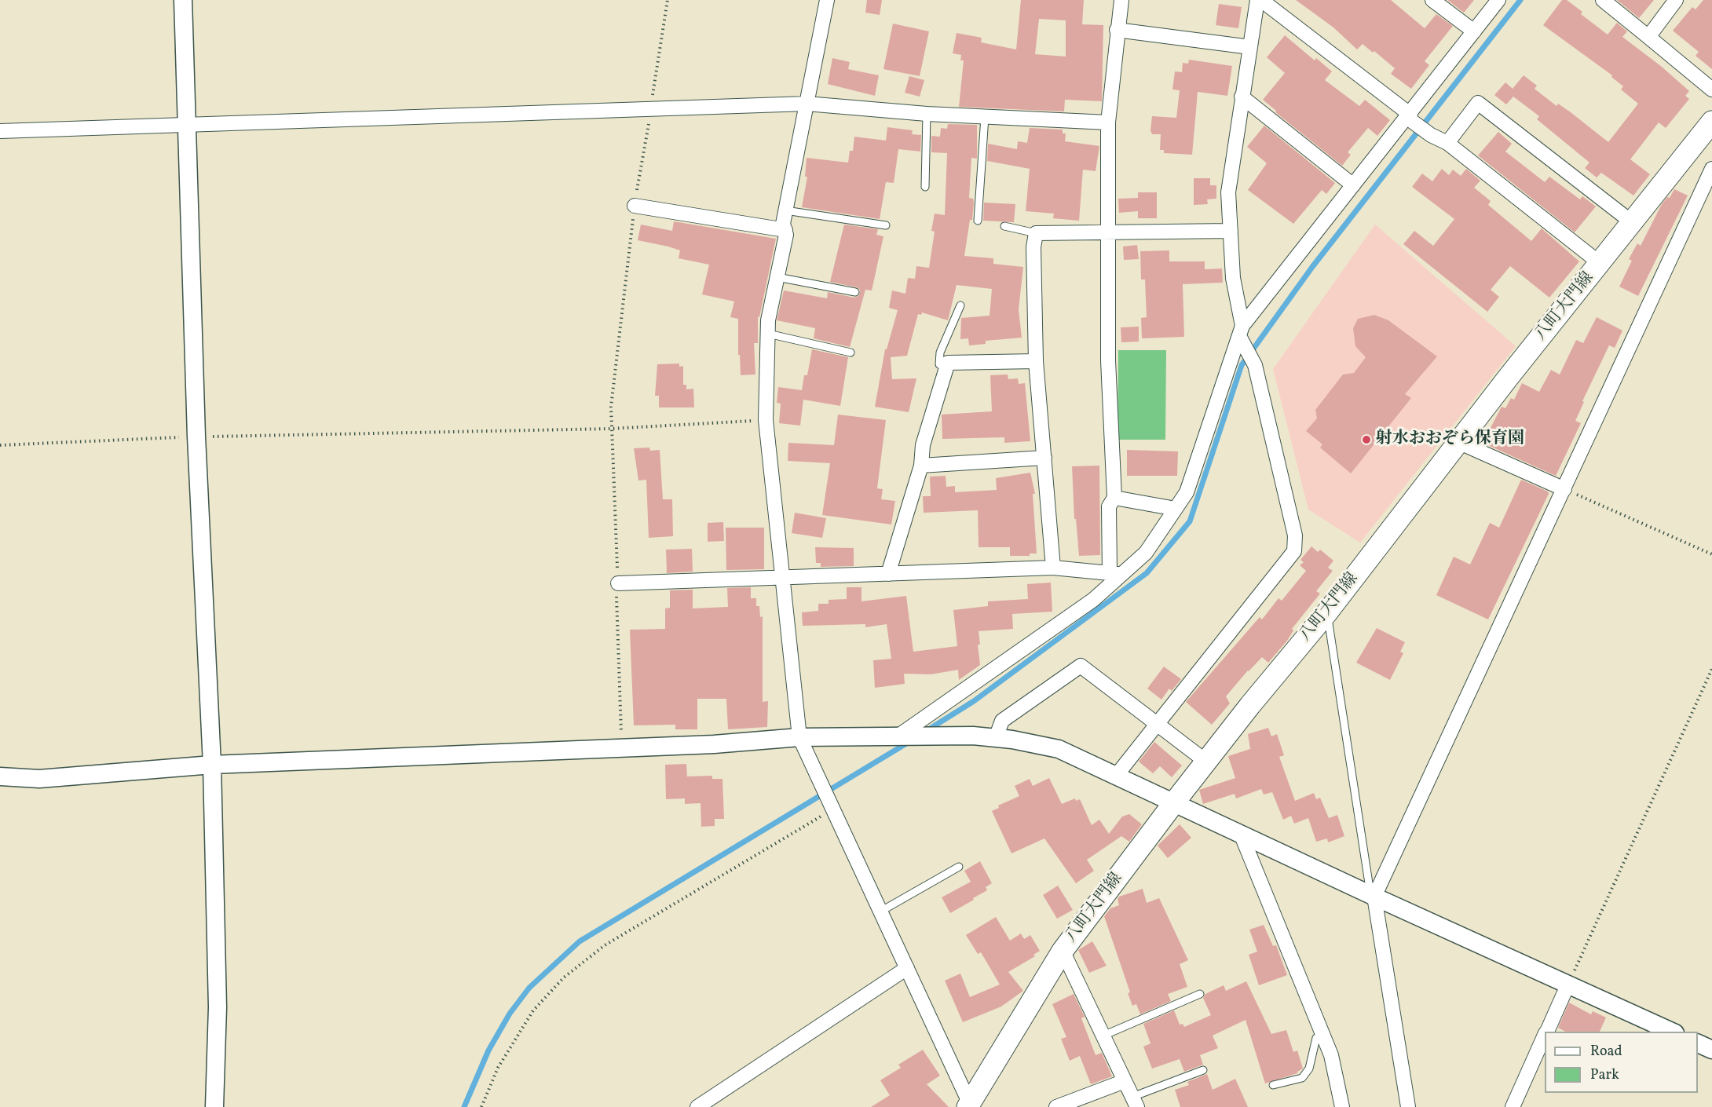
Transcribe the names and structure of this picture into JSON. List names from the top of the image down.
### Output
{
  "streets": {
    "main road": ["八町大門線"]
  },
  "places": ["射水おおぞら保育園"],
  "legend": ["Road", "Park"]
}
